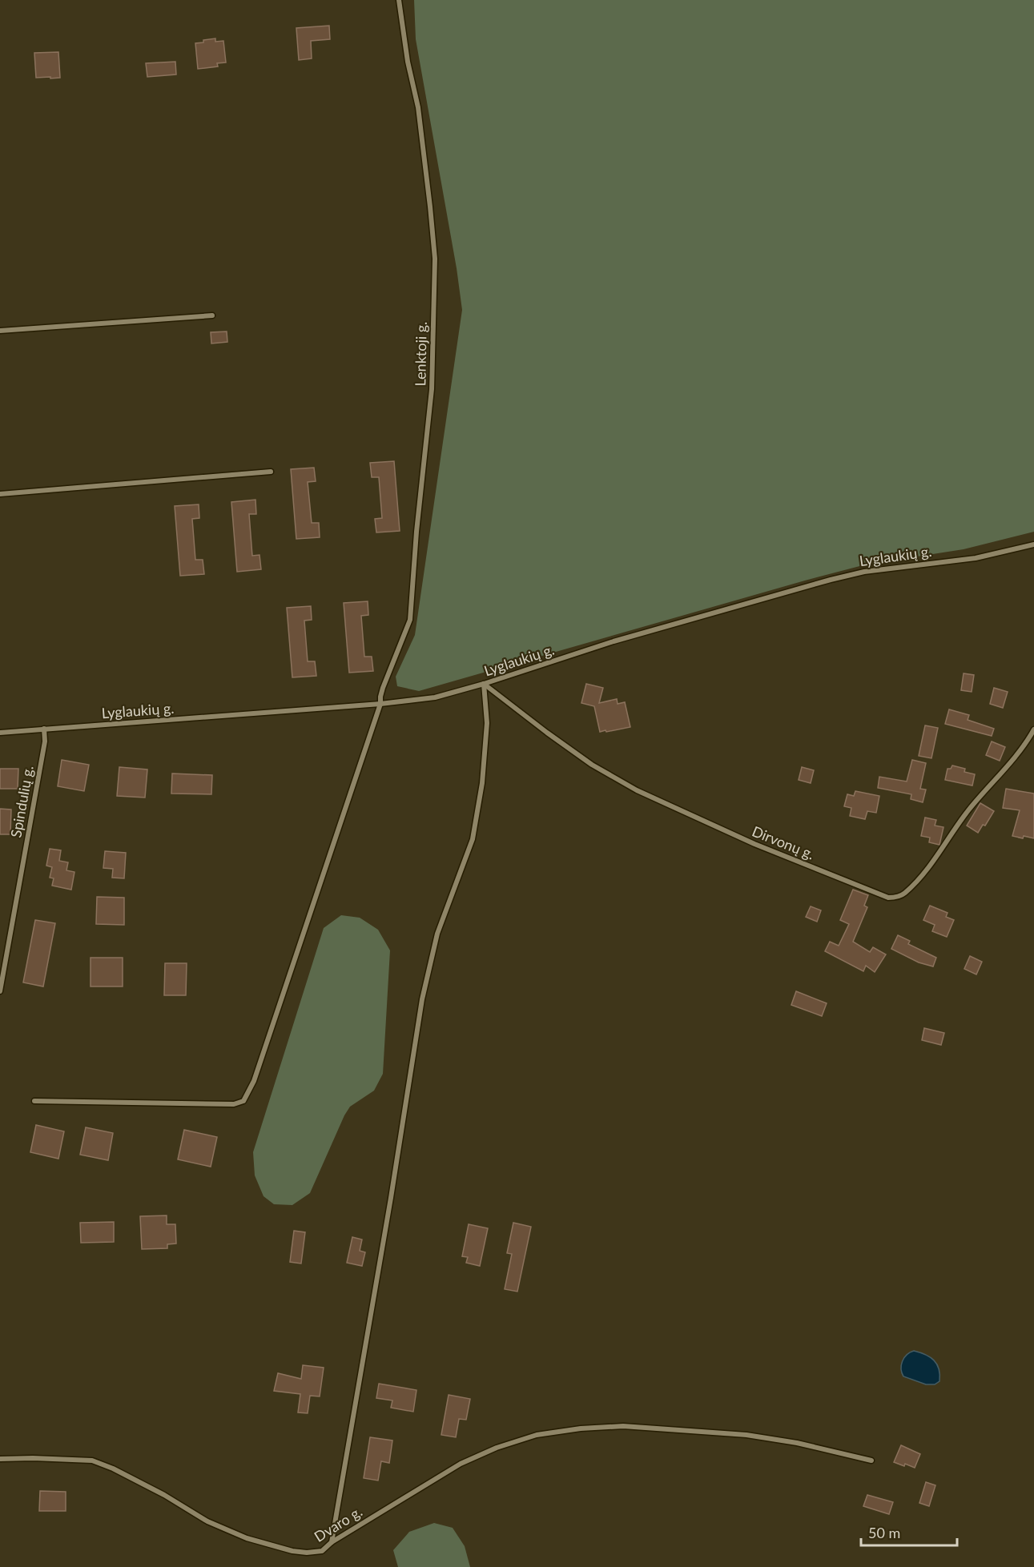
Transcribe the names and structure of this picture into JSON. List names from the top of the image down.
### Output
{
  "streets": {
    "street": [
      "Lenktoji g.",
      "Lyglaukių g.",
      "Spindulių g.",
      "Dirvonų g.",
      "Dvaro g."
    ]
  },
  "crossings": [
    ["Lenktoji g.", "Lyglaukių g."],
    ["Lyglaukių g.", "Spindulių g."],
    ["Lyglaukių g.", "Dirvonų g."]
  ],
  "scale_bar": "50 m"
}
